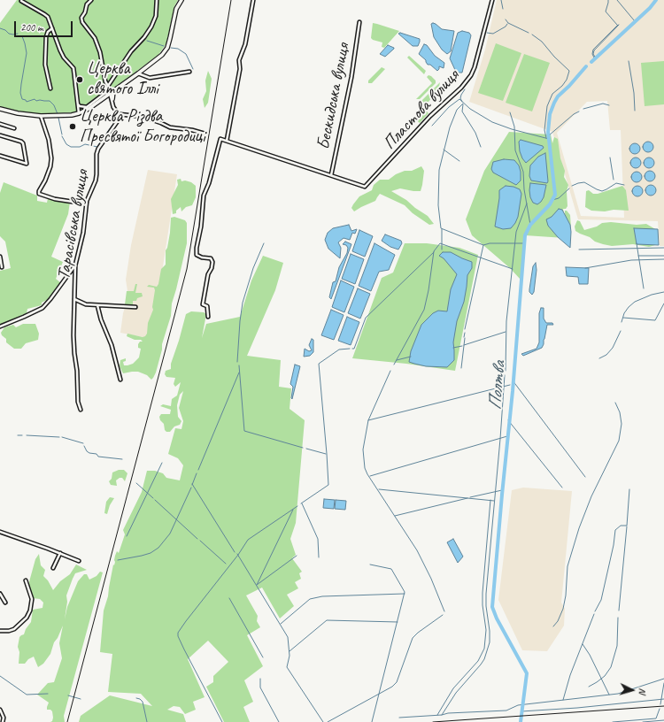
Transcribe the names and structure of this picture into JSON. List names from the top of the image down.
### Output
{
  "streets": {
    "street": ["Бескидська вулиця", "Пластова вулиця", "Тарасівська вулиця"]
  },
  "crossings": [
    ["Бескидська вулиця", "Пластова вулиця"]
  ],
  "water": ["Полтва"],
  "places": ["Церква святого Іллі", "Церква Різдва Пресвятої Богородиці"],
  "scale_bar": "200 m",
  "north": "right"
}
